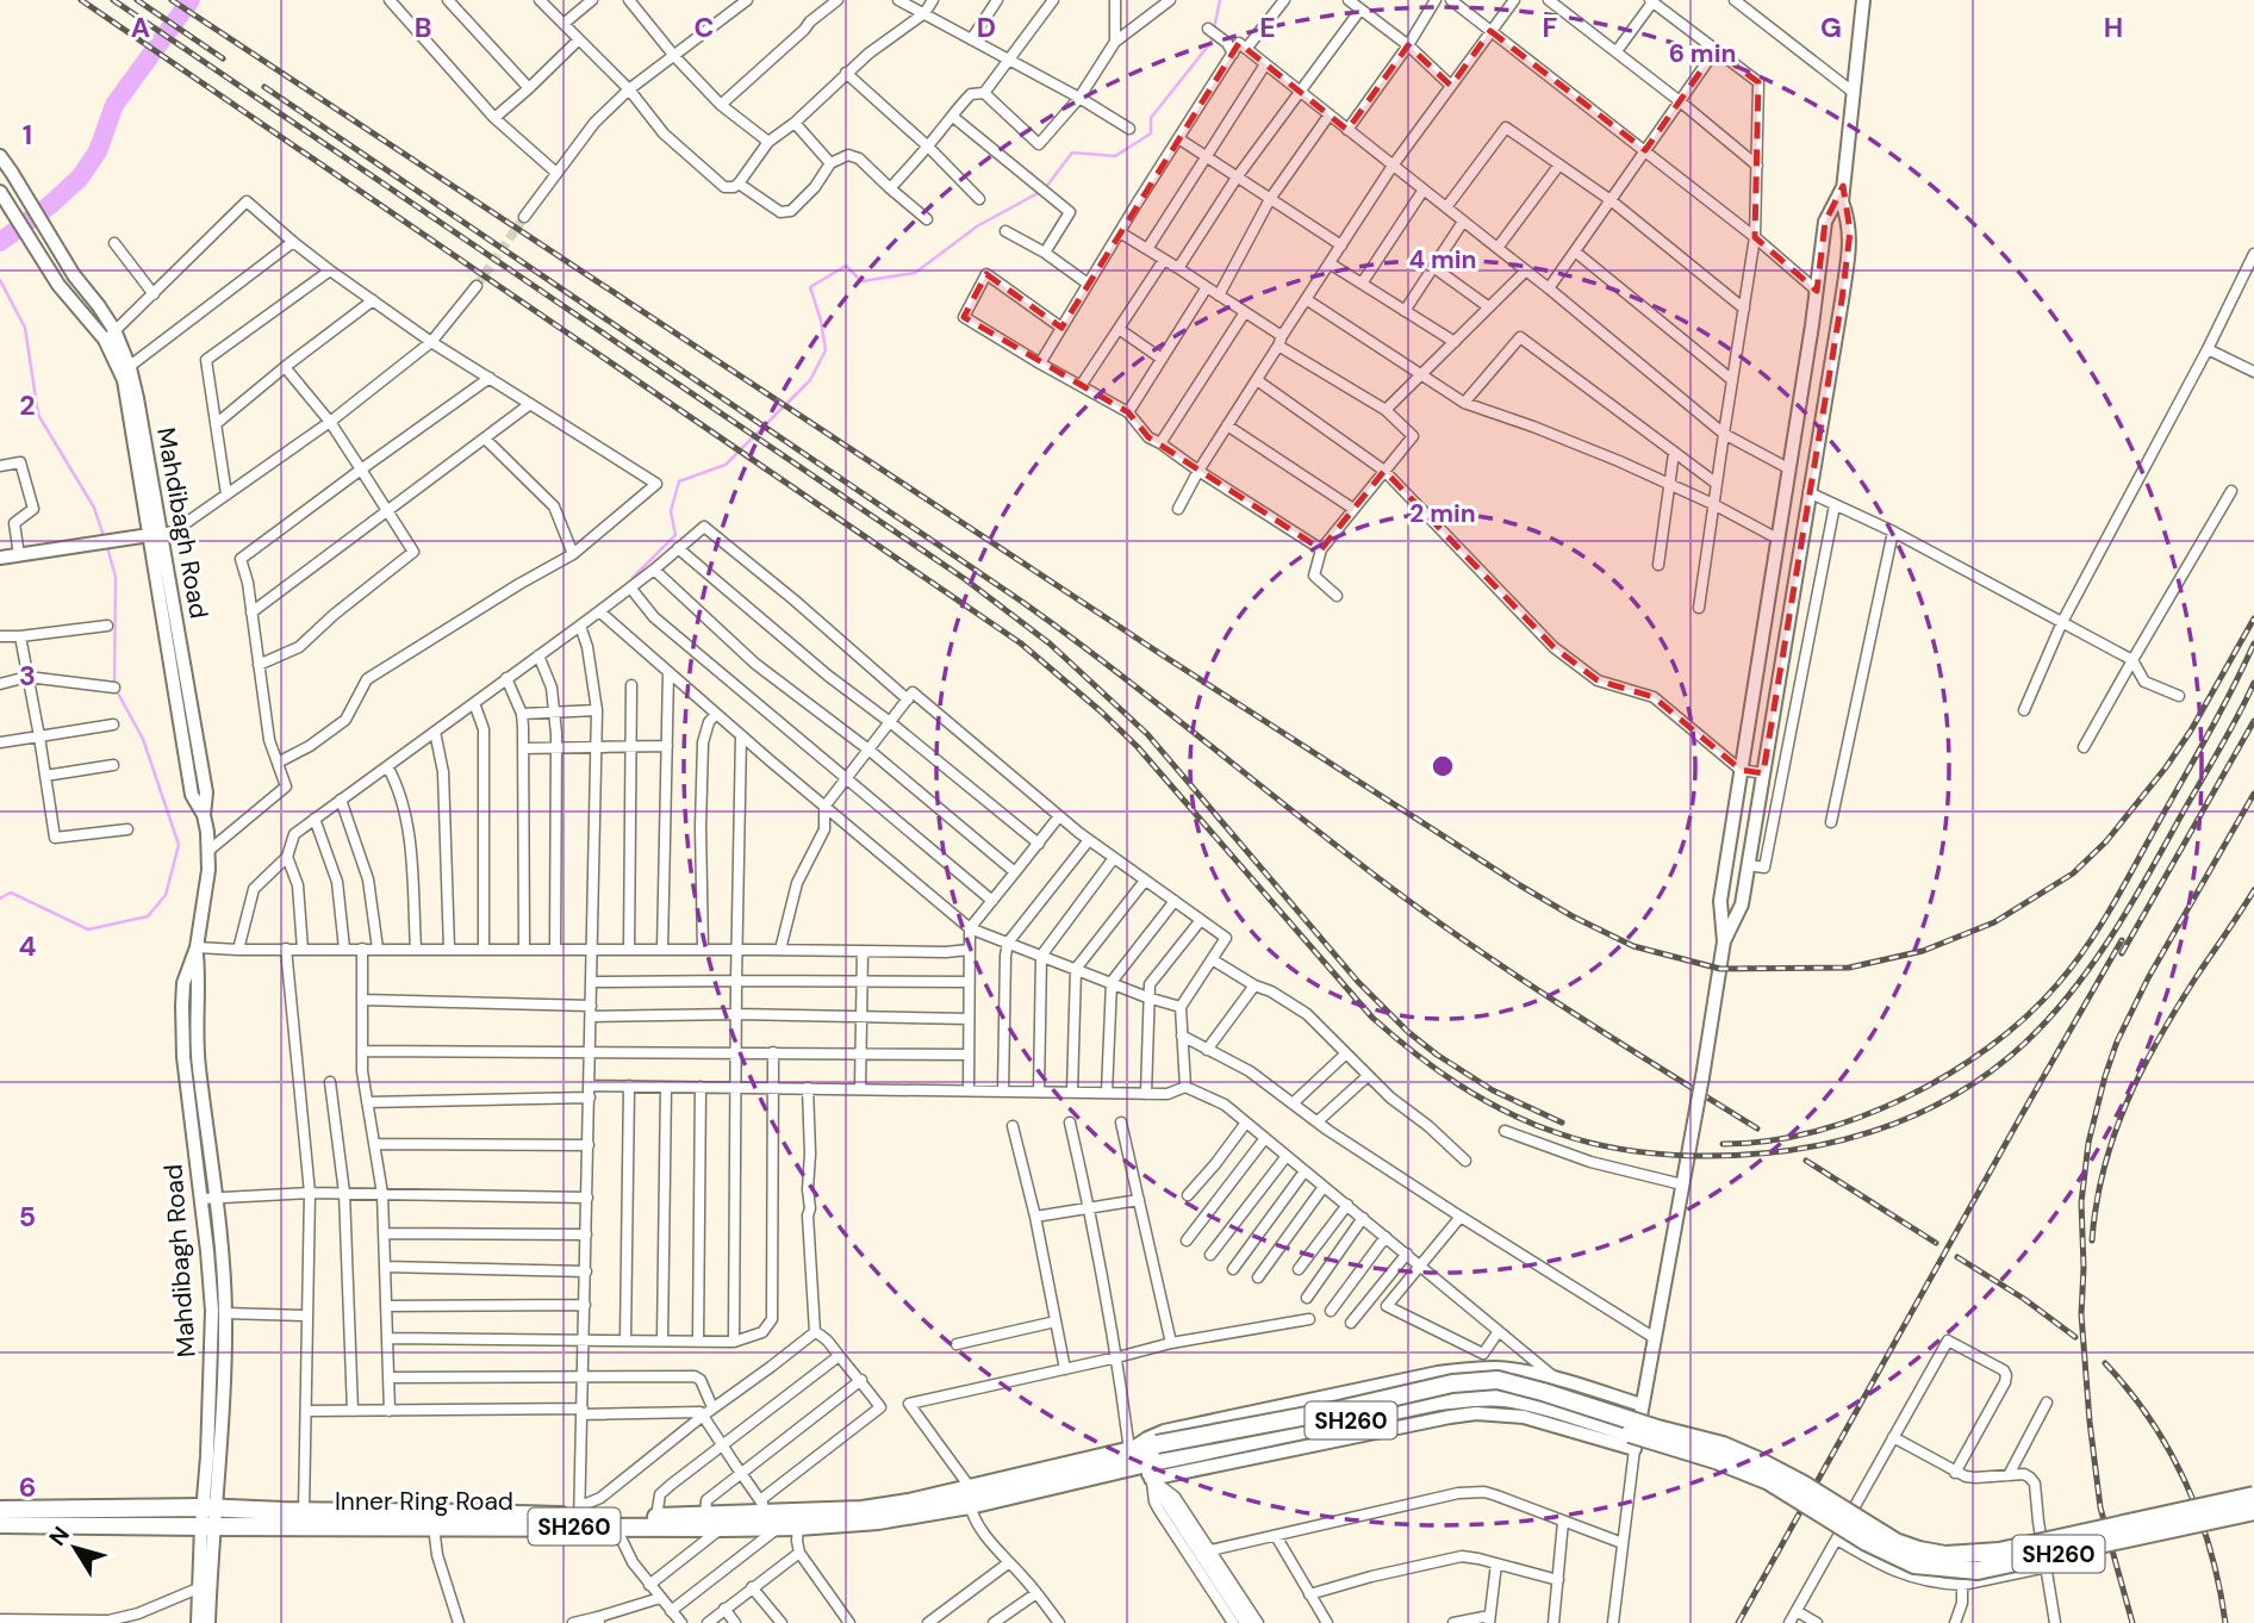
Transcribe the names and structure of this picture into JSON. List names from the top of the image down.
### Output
{
  "streets": {
    "highway": ["SH260", "Inner Ring Road"],
    "street": ["Mahdibagh Road"]
  },
  "crossings": [
    ["Mahdibagh Road", "Inner Ring Road"],
    ["SH260", "Inner Ring Road"]
  ],
  "north": "top left",
  "grid": {
    "columns": [
      "A",
      "B",
      "C",
      "D",
      "E",
      "F",
      "G",
      "H"
    ],
    "rows": [
      "1",
      "2",
      "3",
      "4",
      "5",
      "6"
    ]
  },
  "rings": ["6 min", "4 min", "2 min"]
}
